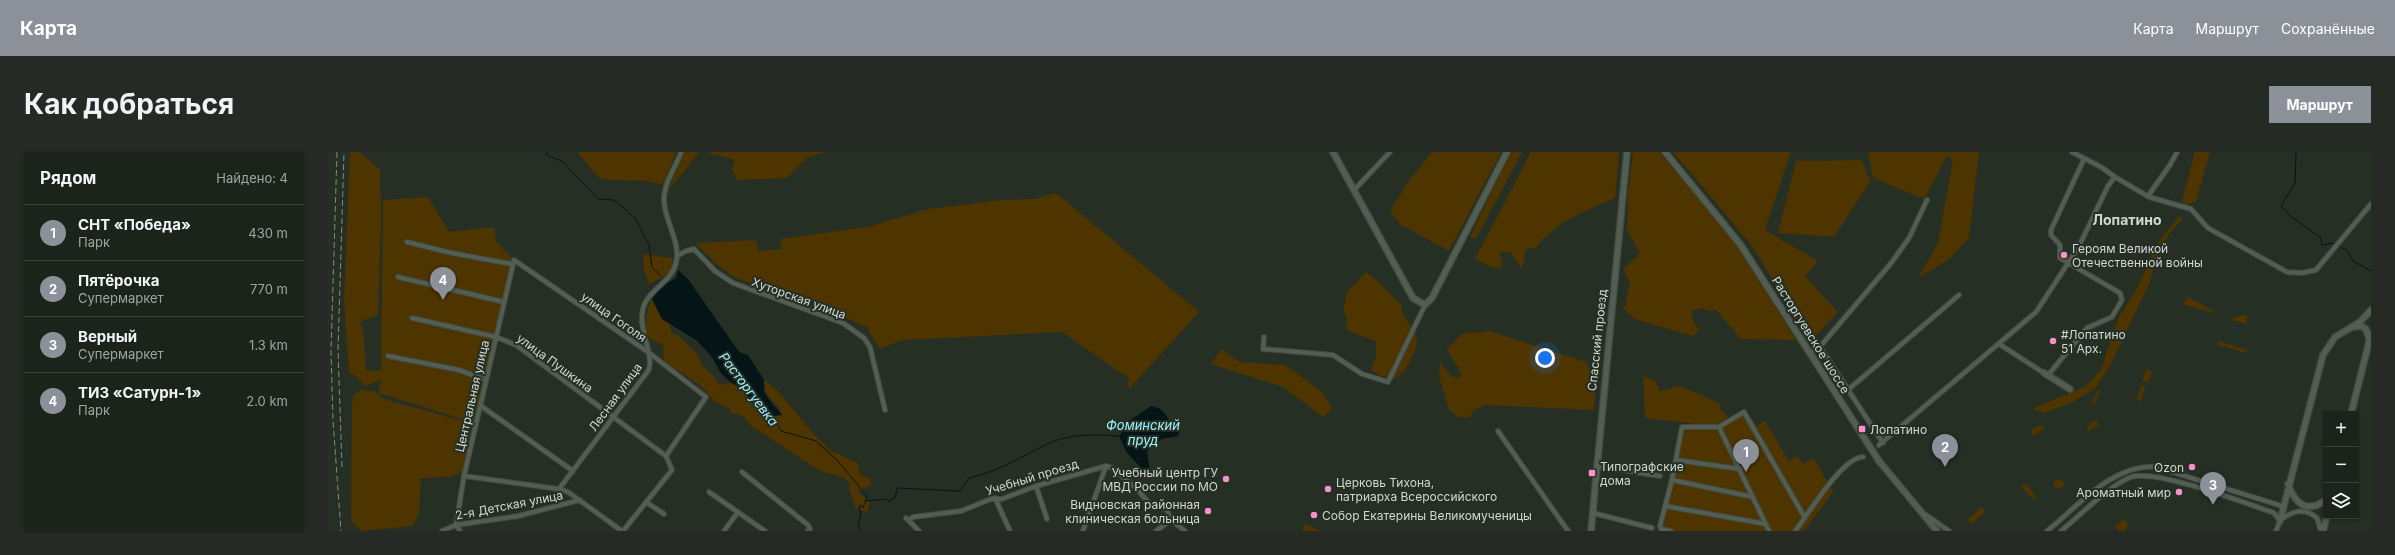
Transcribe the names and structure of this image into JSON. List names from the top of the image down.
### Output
{
  "streets": {
    "street": [
      "Хуторская улица",
      "улица Гоголя",
      "Расторгуевское шоссе",
      "Спасский проезд",
      "улица Пушкина",
      "Центральная улица",
      "Лесная улица",
      "Учебный проезд",
      "2-я Детская улица"
    ]
  },
  "crossings": [
    ["Хуторская улица", "Лесная улица"],
    ["улица Гоголя", "улица Пушкина"],
    ["улица Гоголя", "Центральная улица"],
    ["улица Гоголя", "Лесная улица"],
    ["улица Пушкина", "Центральная улица"],
    ["улица Пушкина", "Лесная улица"],
    ["Центральная улица", "2-я Детская улица"]
  ],
  "districts": ["Лопатино"],
  "water": ["Расторгуевка", "Фоминский пруд"],
  "places": {
    "other": [
      "Героям Великой Отечественной войны",
      "#Лопатино 51 Арх.",
      "Ozon",
      "Учебный центр ГУ МВД России по МО",
      "Церковь Тихона, патриарха Всероссийского",
      "Ароматный мир",
      "Видновская районная клиническая больница",
      "Собор Екатерины Великомученицы"
    ],
    "transit": ["Лопатино", "Типографские дома"]
  },
  "page": {
    "header": "Карта",
    "nav": ["Карта", "Маршрут", "Сохранённые"],
    "buttons": "Маршрут",
    "title": "Как добраться",
    "heading": ["Рядом", "Найдено: 4"],
    "list": [
      {
        "mark": "1",
        "name": "СНТ «Победа»",
        "note": "Парк",
        "value": "430 m"
      },
      {
        "mark": "2",
        "name": "Пятёрочка",
        "note": "Супермаркет",
        "value": "770 m"
      },
      {
        "mark": "3",
        "name": "Верный",
        "note": "Супермаркет",
        "value": "1.3 km"
      },
      {
        "mark": "4",
        "name": "ТИЗ «Сатурн-1»",
        "note": "Парк",
        "value": "2.0 km"
      }
    ],
    "pins": [
      "4",
      "2",
      "1",
      "3"
    ],
    "map_buttons": ["+", "−"]
  }
}
